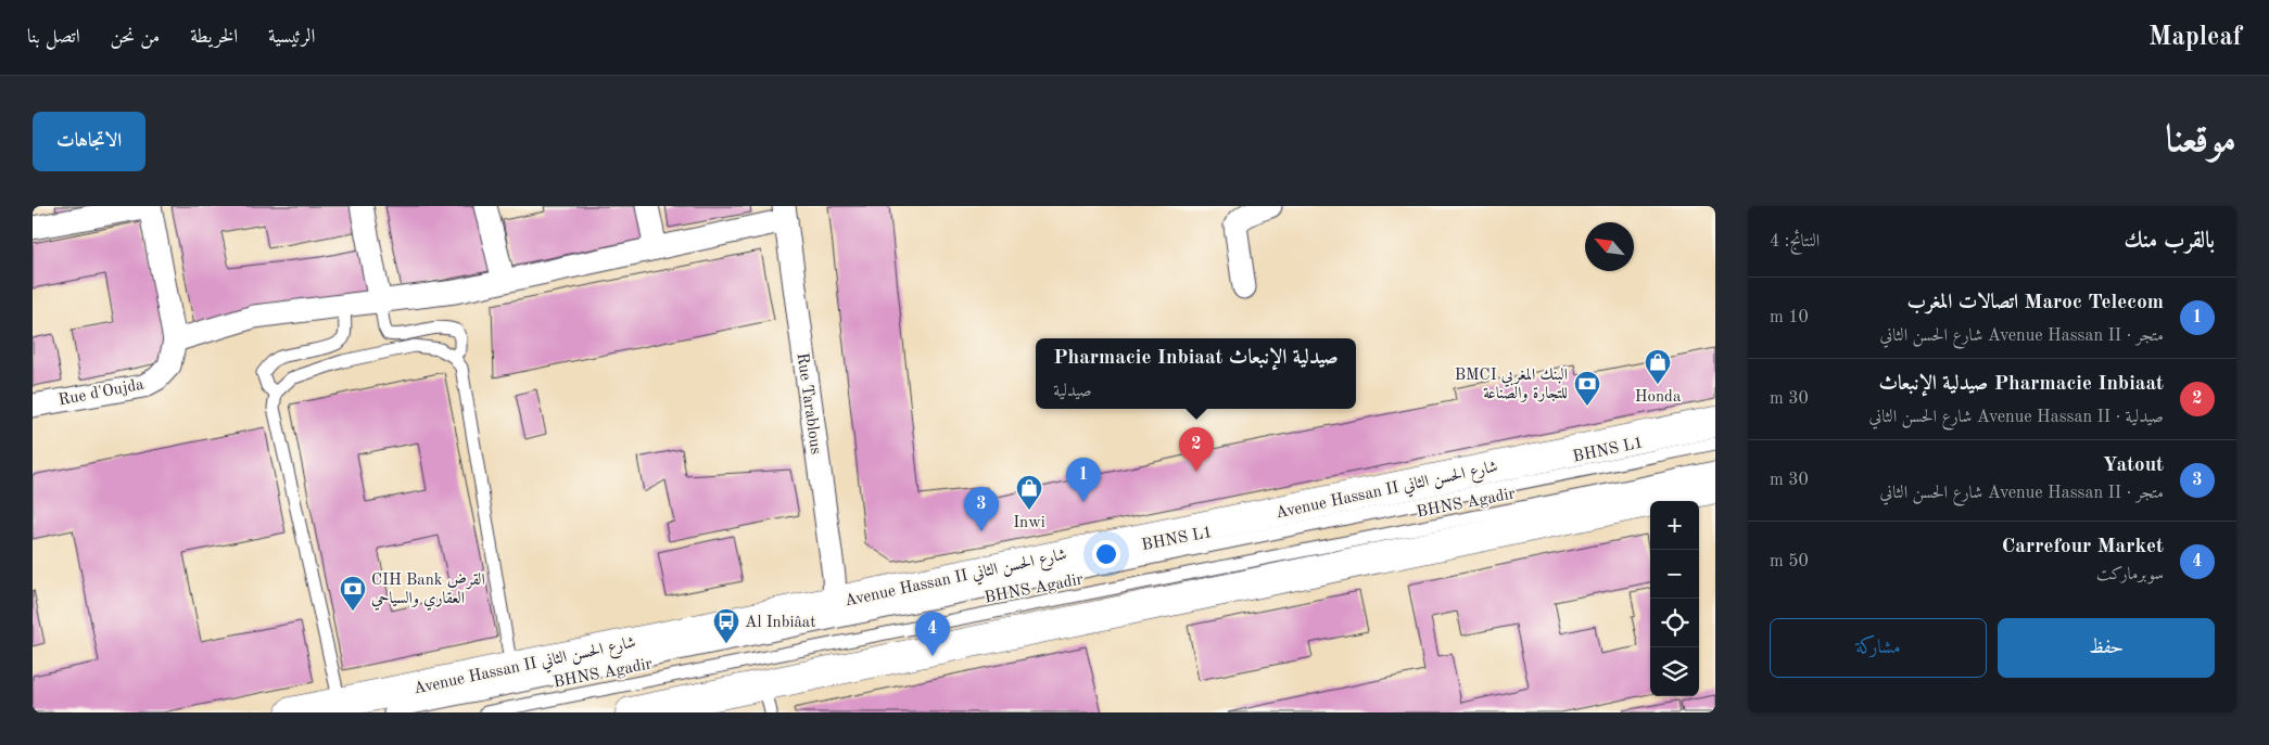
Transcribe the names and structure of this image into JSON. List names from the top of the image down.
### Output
{
  "streets": {
    "street": ["Rue d'Oujda", "Rue Tarablous", "Avenue Hassan II شارع الحسن الثاني"],
    "lane": ["BHNS L1", "BHNS Agadir"]
  },
  "crossings": [
    ["Rue Tarablous", "Avenue Hassan II شارع الحسن الثاني"]
  ],
  "places": {
    "shop": ["Honda", "Inwi"],
    "bank": ["BMCI البنك المغربي للتجارة والصناعة", "CIH Bank القرض العقاري والسياحي"],
    "bus stop": ["Al Inbiâat"]
  },
  "north": "top left",
  "page": {
    "header": "Mapleaf",
    "nav": [
      "الرئيسية",
      "الخريطة",
      "من نحن",
      "اتصل بنا"
    ],
    "title": "موقعنا",
    "buttons": [
      "الاتجاهات",
      ["حفظ", "مشاركة"]
    ],
    "heading": ["بالقرب منك", "النتائج: 4"],
    "list": [
      {
        "mark": "1",
        "name": "Maroc Telecom اتصالات المغرب",
        "note": "متجر · Avenue Hassan II شارع الحسن الثاني",
        "value": "10 m"
      },
      {
        "mark": "2",
        "name": "Pharmacie Inbiaat صيدلية الإنبعاث",
        "note": "صيدلية · Avenue Hassan II شارع الحسن الثاني",
        "value": "30 m"
      },
      {
        "mark": "3",
        "name": "Yatout",
        "note": "متجر · Avenue Hassan II شارع الحسن الثاني",
        "value": "30 m"
      },
      {
        "mark": "4",
        "name": "Carrefour Market",
        "note": "سوبرماركت",
        "value": "50 m"
      }
    ],
    "popup": ["Pharmacie Inbiaat صيدلية الإنبعاث", "صيدلية"],
    "pins": [
      "2",
      "1",
      "3",
      "4"
    ],
    "map_buttons": ["+", "−"]
  }
}
